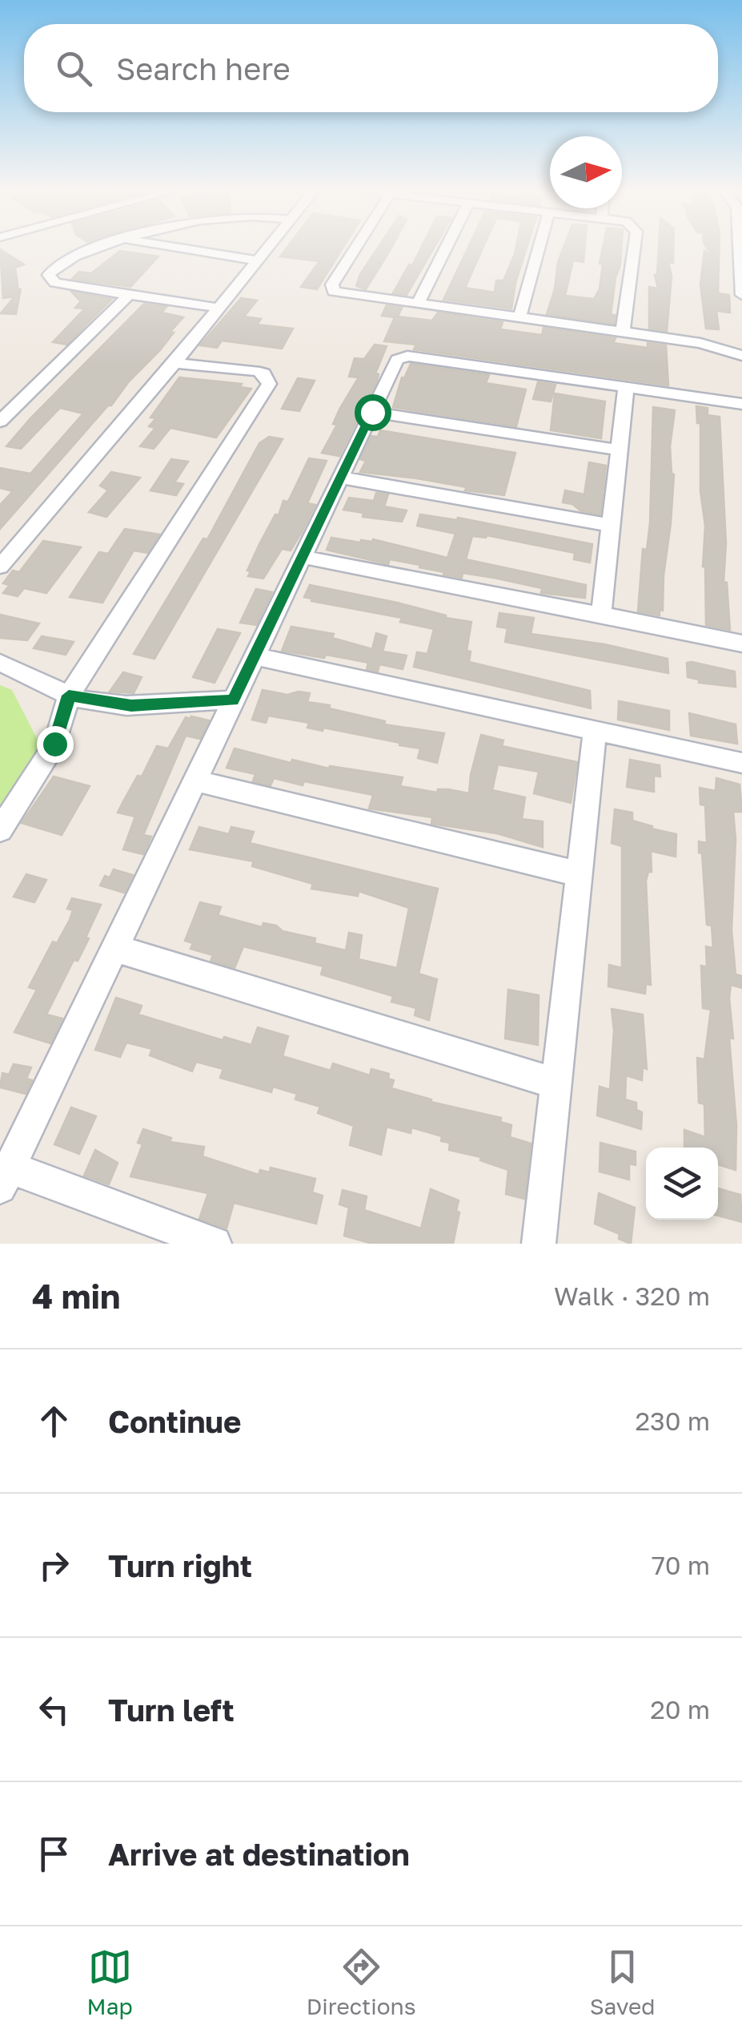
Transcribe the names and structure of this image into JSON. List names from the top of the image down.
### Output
{
  "north": "right",
  "page": {
    "search": "Search here",
    "heading": ["4 min", "Walk · 320 m"],
    "list": [
      ["Continue", "230 m"],
      ["Turn right", "70 m"],
      ["Turn left", "20 m"],
      "Arrive at destination"
    ],
    "nav": ["Map", "Directions", "Saved"]
  }
}
